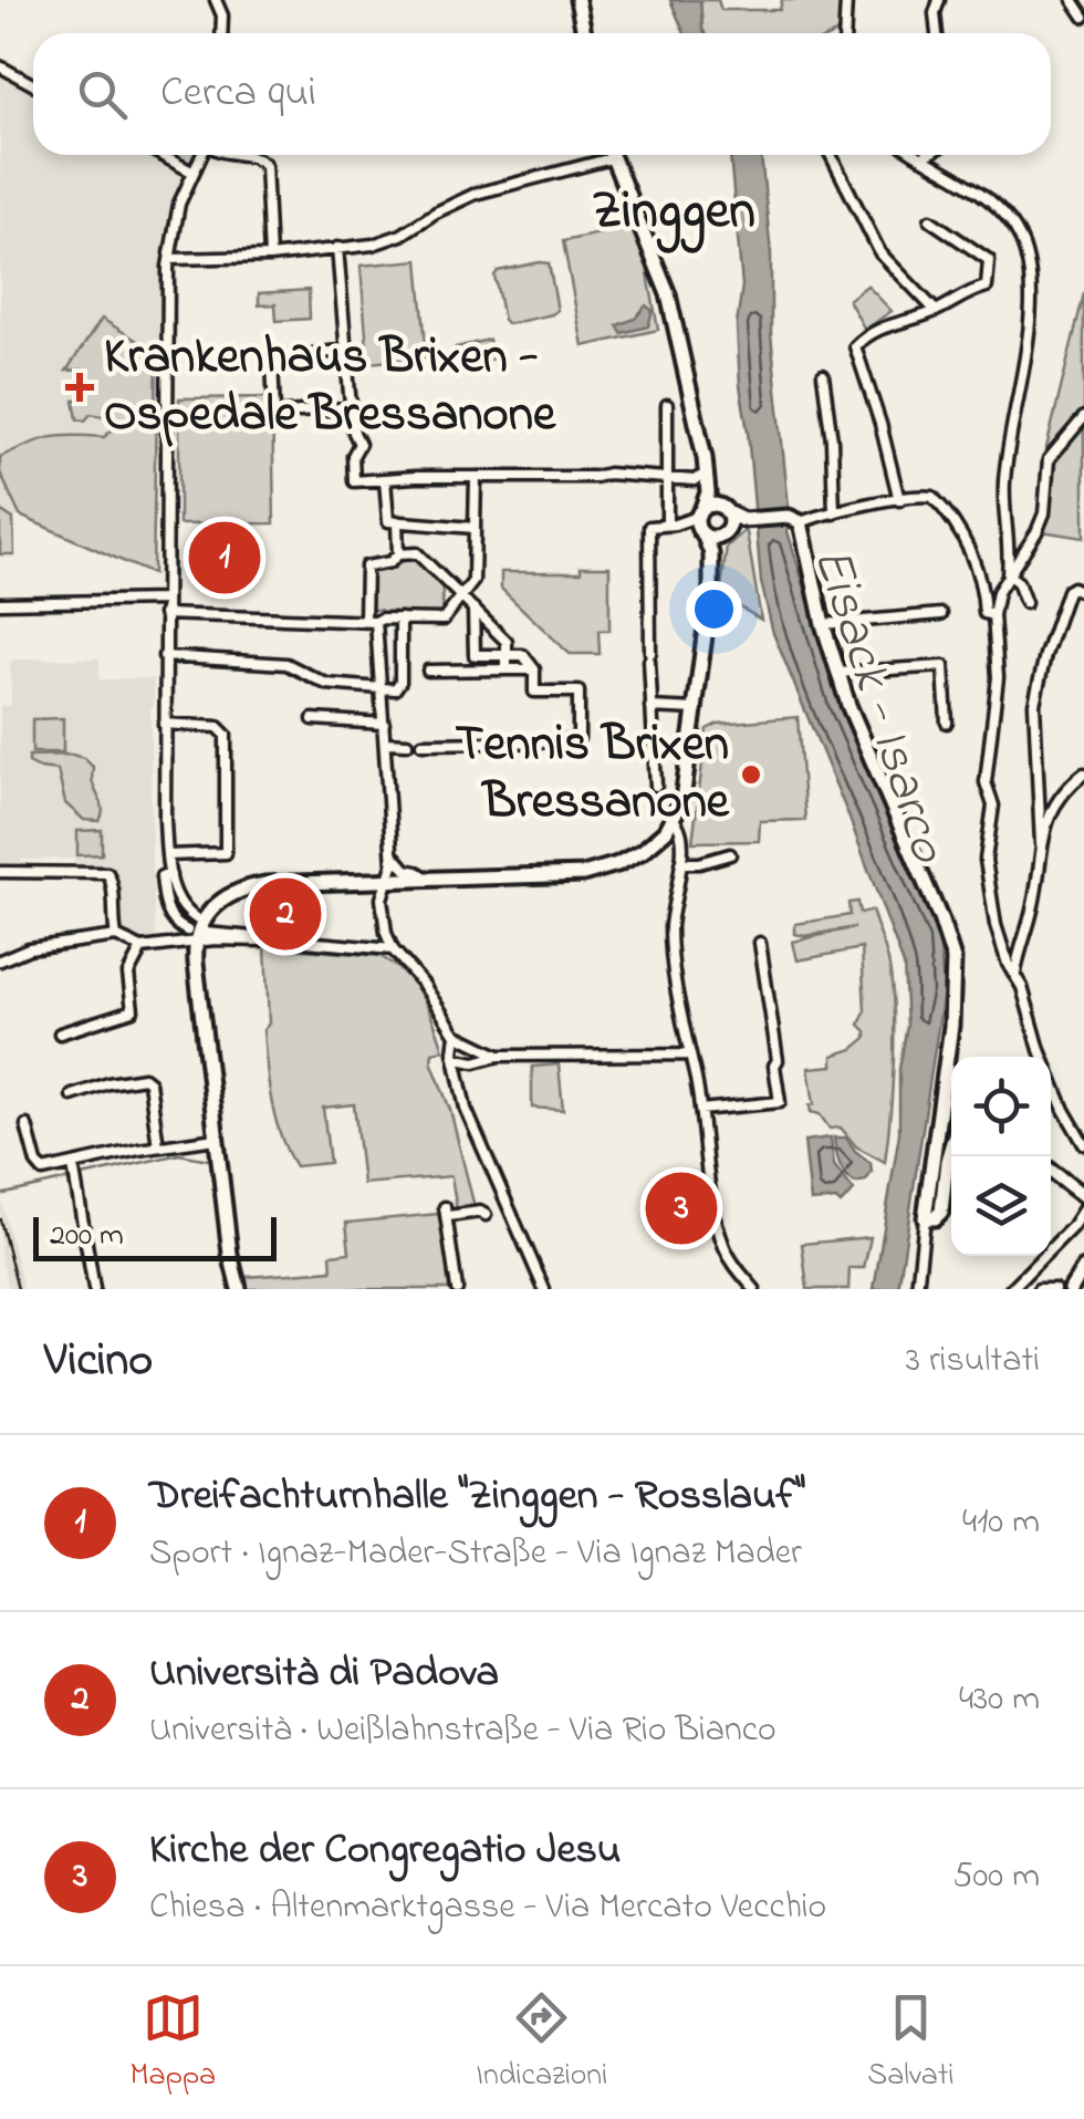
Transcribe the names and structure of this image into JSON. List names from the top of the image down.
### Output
{
  "districts": ["Zinggen"],
  "water": ["Eisack - Isarco"],
  "places": {
    "health": ["Krankenhaus Brixen - Ospedale Bressanone"],
    "other": ["Tennis Brixen Bressanone"]
  },
  "scale_bar": "200 m",
  "page": {
    "search": "Cerca qui",
    "pins": ["1", "2", "3"],
    "scale": "200 m",
    "heading": ["Vicino", "3 risultati"],
    "list": [
      {
        "mark": "1",
        "name": "Dreifachturnhalle \"Zinggen - Rosslauf\"",
        "note": "Sport · Ignaz-Mader-Straße - Via Ignaz Mader",
        "value": "410 m"
      },
      {
        "mark": "2",
        "name": "Università di Padova",
        "note": "Università · Weißlahnstraße - Via Rio Bianco",
        "value": "430 m"
      },
      {
        "mark": "3",
        "name": "Kirche der Congregatio Jesu",
        "note": "Chiesa · Altenmarktgasse - Via Mercato Vecchio",
        "value": "500 m"
      }
    ],
    "nav": ["Mappa", "Indicazioni", "Salvati"]
  }
}
